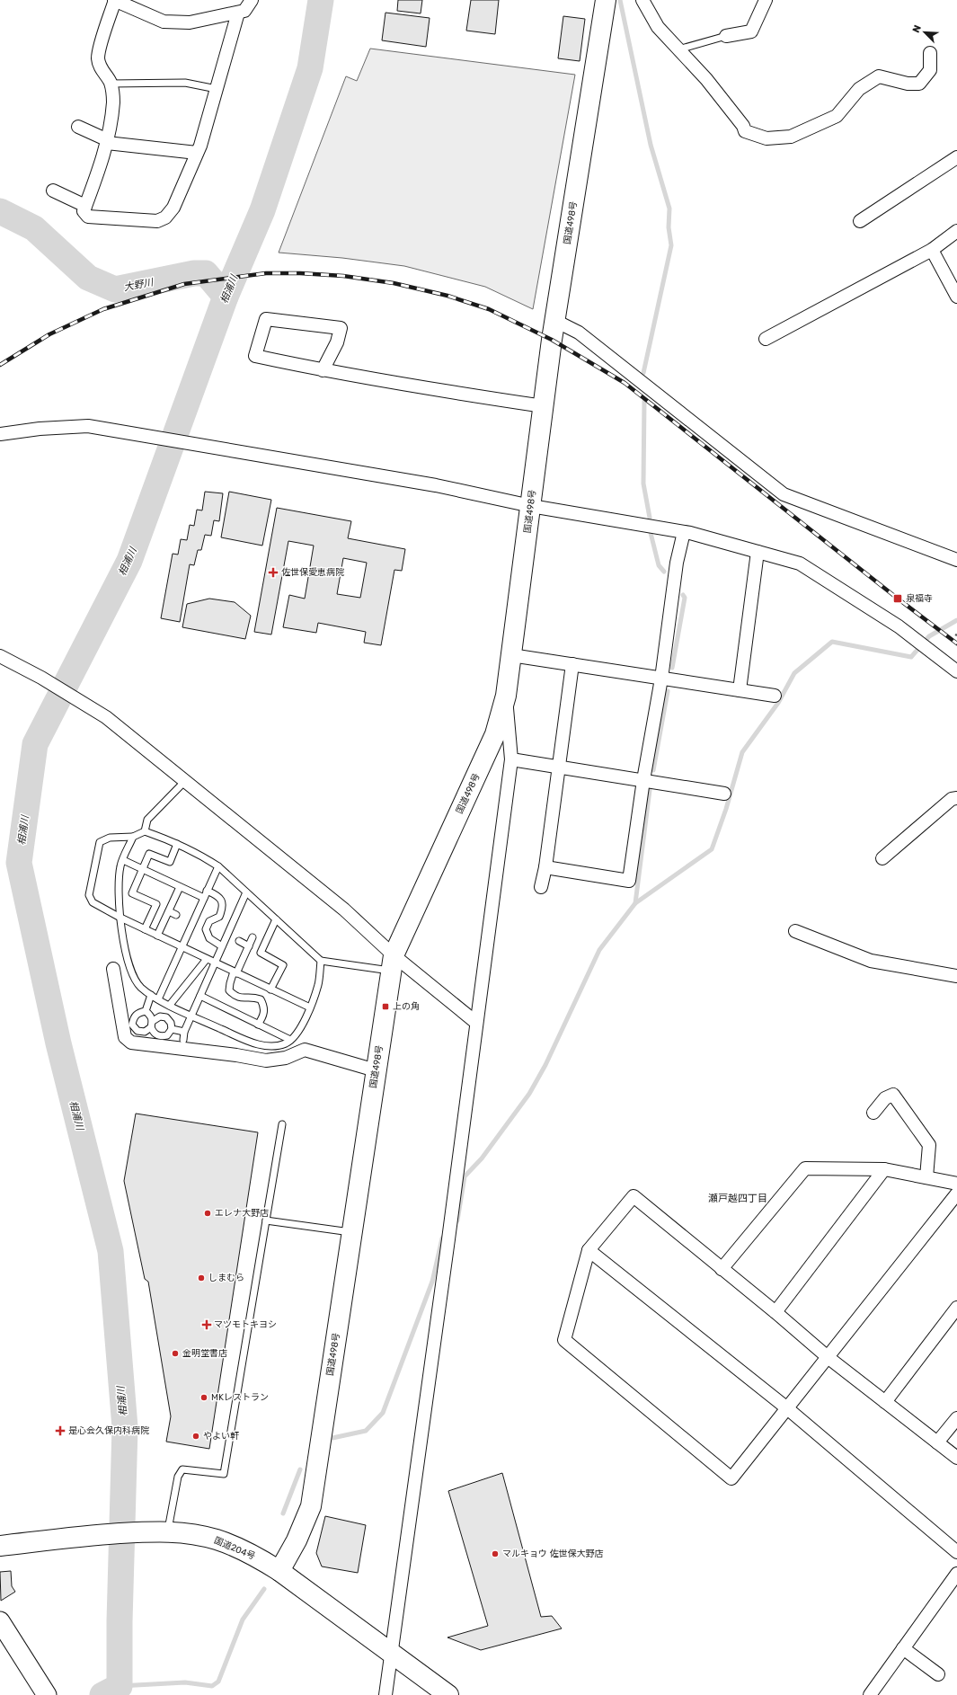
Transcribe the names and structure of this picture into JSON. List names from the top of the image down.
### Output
{
  "streets": {
    "highway": ["国道498号", "国道204号"]
  },
  "crossings": [
    ["国道498号", "国道204号"]
  ],
  "districts": ["瀬戸越四丁目"],
  "water": ["大野川", "相浦川"],
  "places": {
    "health": ["佐世保愛恵病院", "マツモトキヨシ", "是心会久保内科病院"],
    "transit": ["泉福寺", "上の角"],
    "other": [
      "エレナ大野店",
      "しまむら",
      "金明堂書店",
      "MKレストラン",
      "やよい軒",
      "マルキョウ 佐世保大野店"
    ]
  },
  "north": "top left"
}
